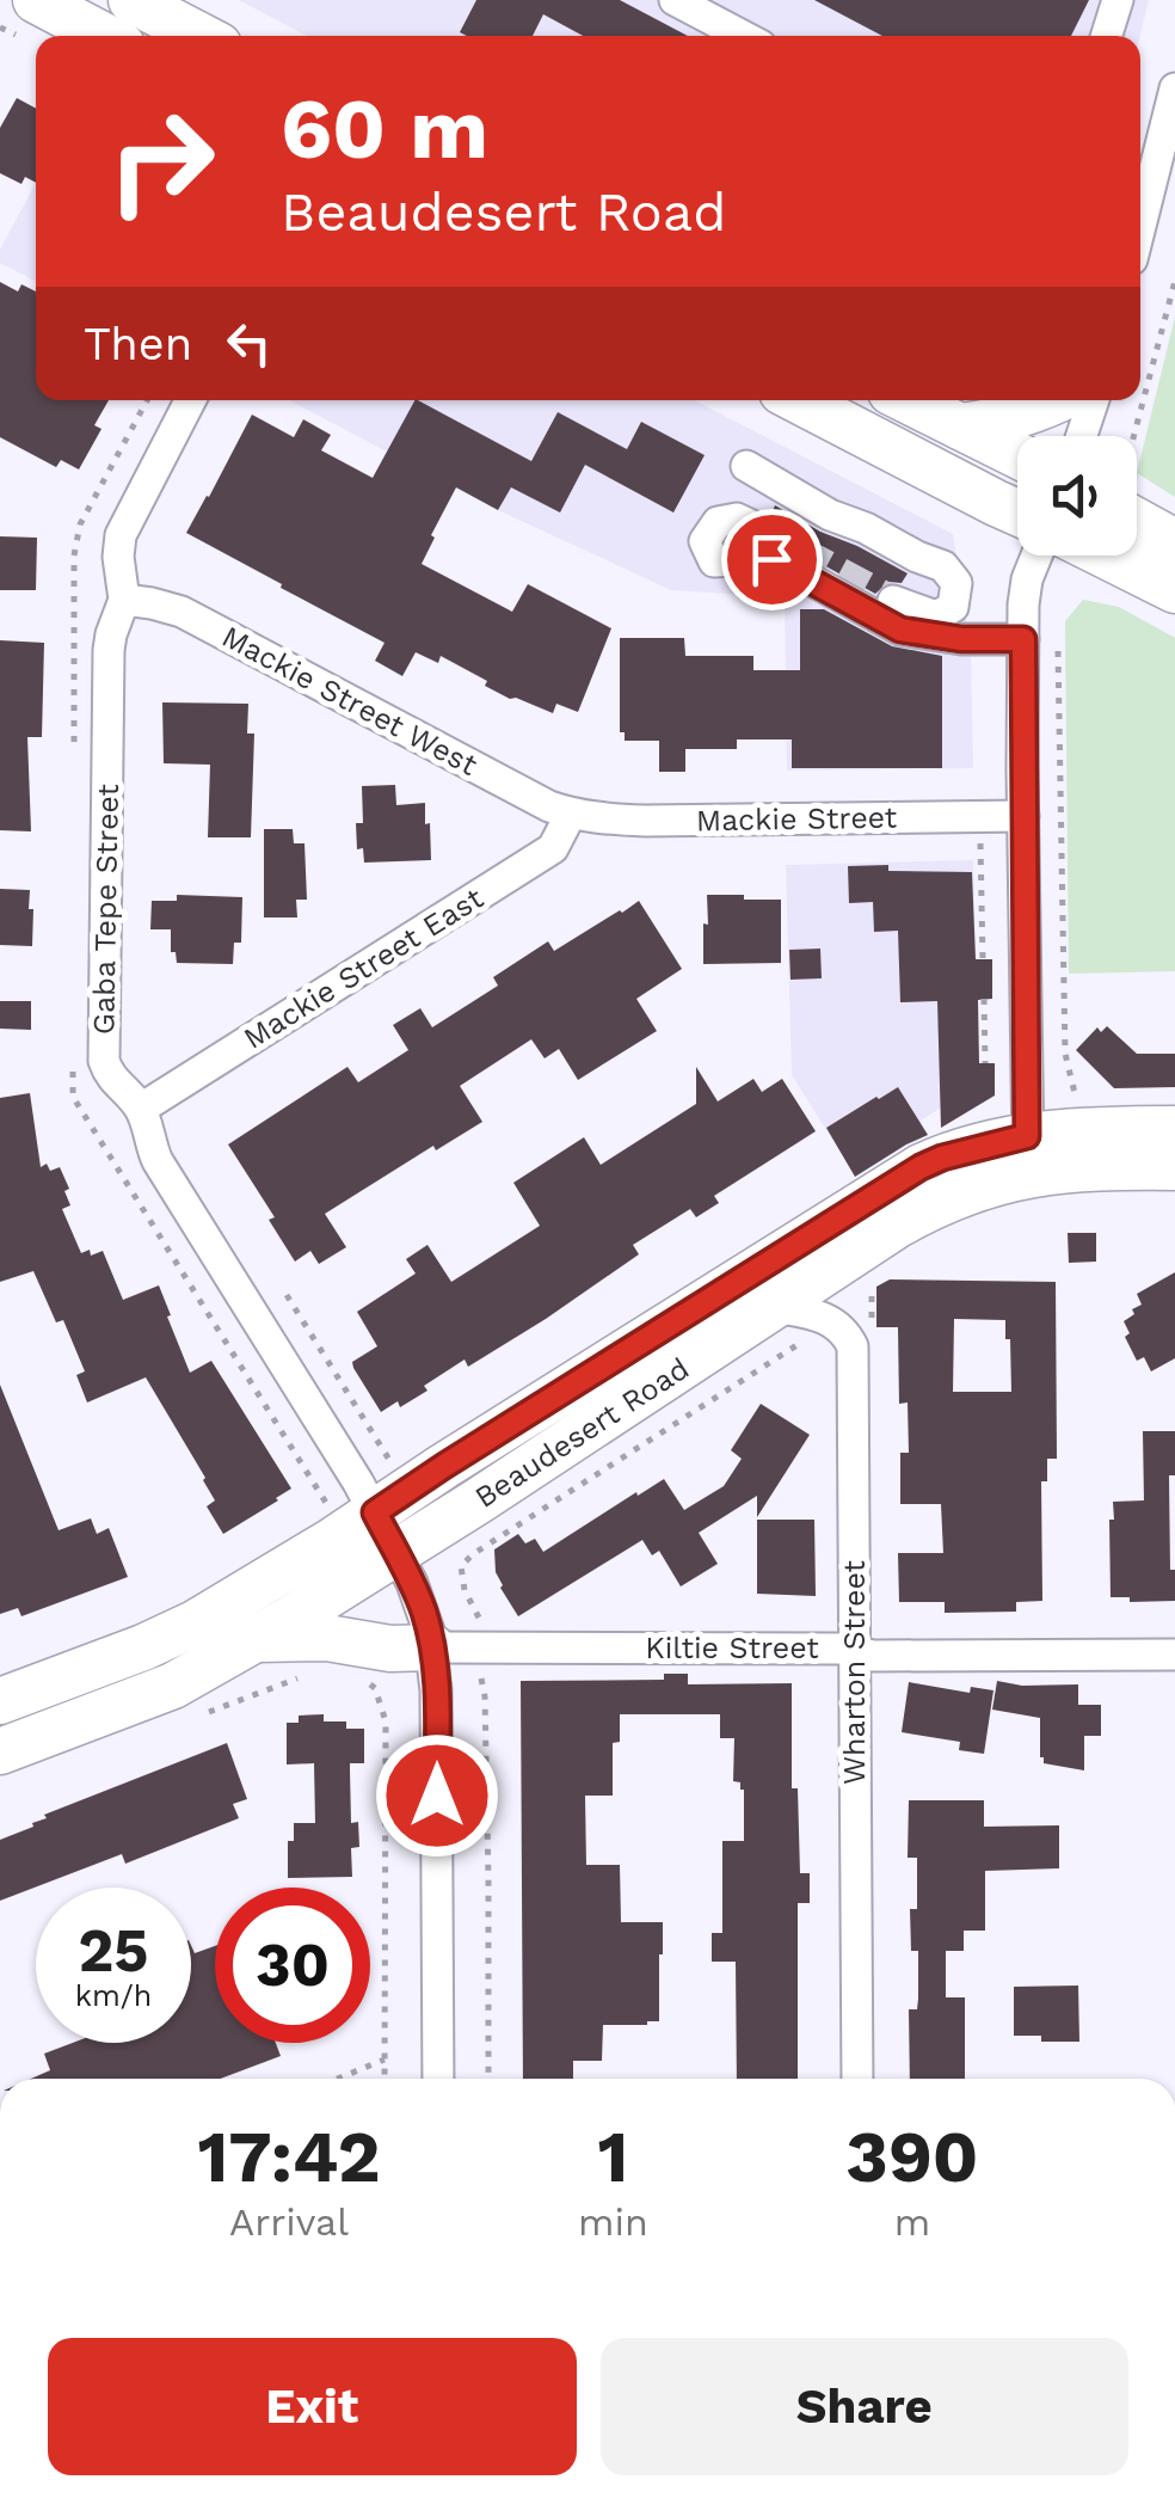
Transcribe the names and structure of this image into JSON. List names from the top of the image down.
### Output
{
  "streets": {
    "highway": ["Beaudesert Road"],
    "street": [
      "Mackie Street West",
      "Mackie Street",
      "Gaba Tepe Street",
      "Mackie Street East",
      "Kiltie Street",
      "Wharton Street"
    ]
  },
  "crossings": [
    ["Mackie Street West", "Mackie Street"],
    ["Mackie Street West", "Gaba Tepe Street"],
    ["Mackie Street West", "Mackie Street East"],
    ["Mackie Street", "Mackie Street East"],
    ["Gaba Tepe Street", "Mackie Street East"],
    ["Gaba Tepe Street", "Beaudesert Road"],
    ["Gaba Tepe Street", "Kiltie Street"],
    ["Beaudesert Road", "Wharton Street"],
    ["Kiltie Street", "Wharton Street"]
  ],
  "page": {
    "turn": ["60 m", "Beaudesert Road"],
    "then": "Then",
    "speed": "25 km/h",
    "limit": "30",
    "eta": [
      "17:42",
      "Arrival",
      "1",
      "min",
      "390",
      "m"
    ],
    "buttons": ["Exit", "Share"]
  }
}
